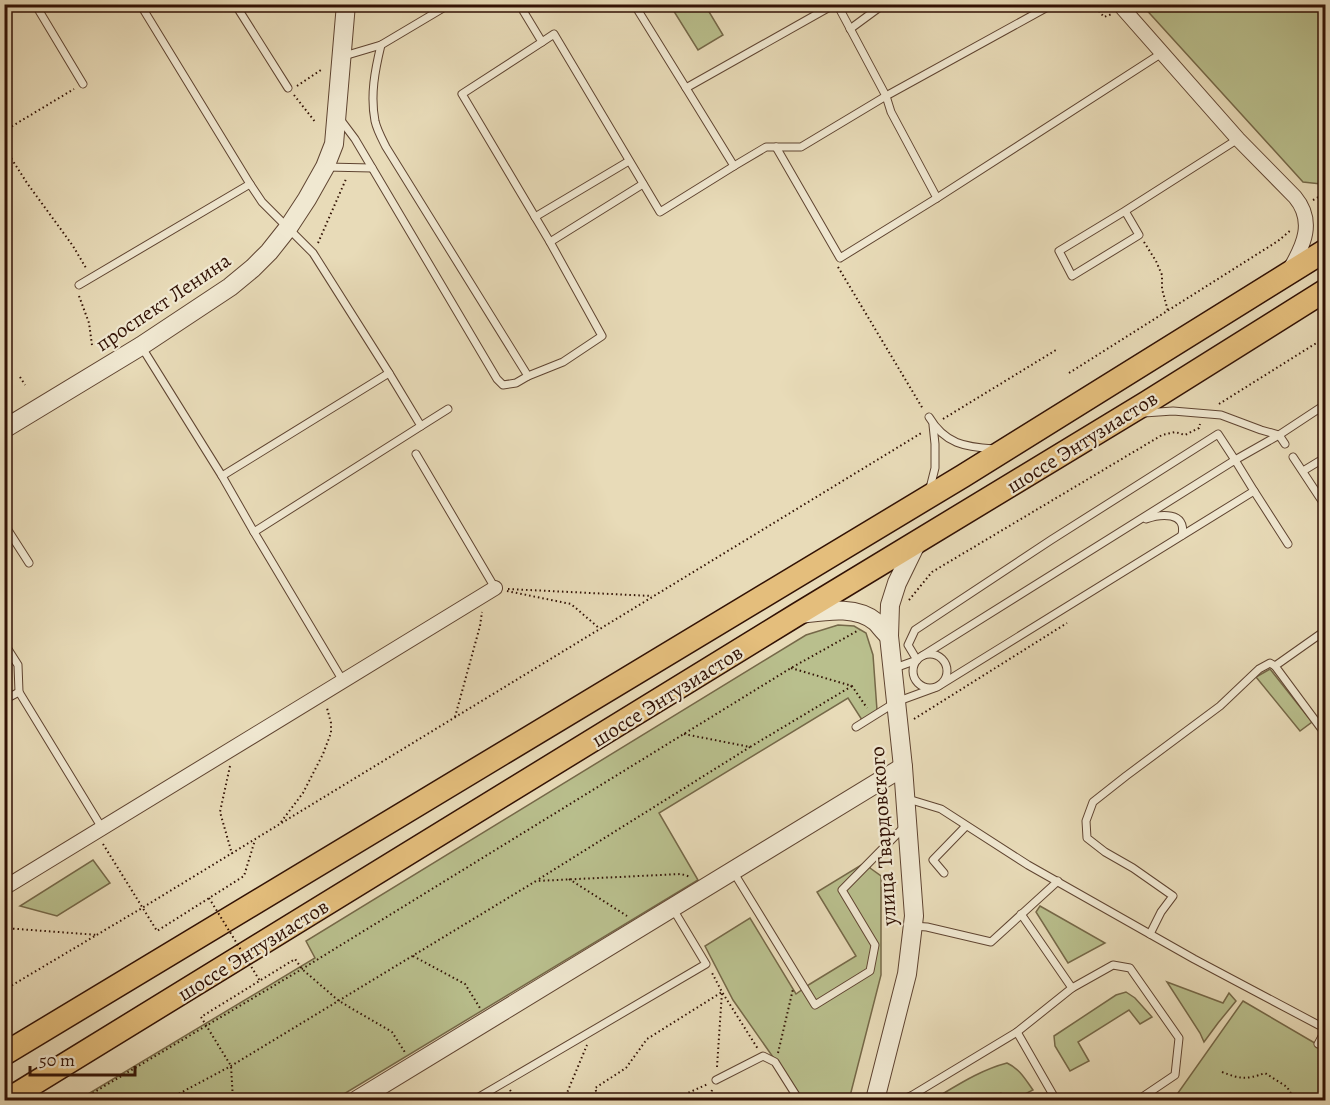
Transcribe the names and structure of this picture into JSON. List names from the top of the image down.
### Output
{
  "streets": {
    "highway": ["шоссе Энтузиастов"],
    "street": ["проспект Ленина", "улица Твардовского"]
  },
  "crossings": [
    ["шоссе Энтузиастов", "улица Твардовского"]
  ],
  "scale_bar": "50 m"
}
